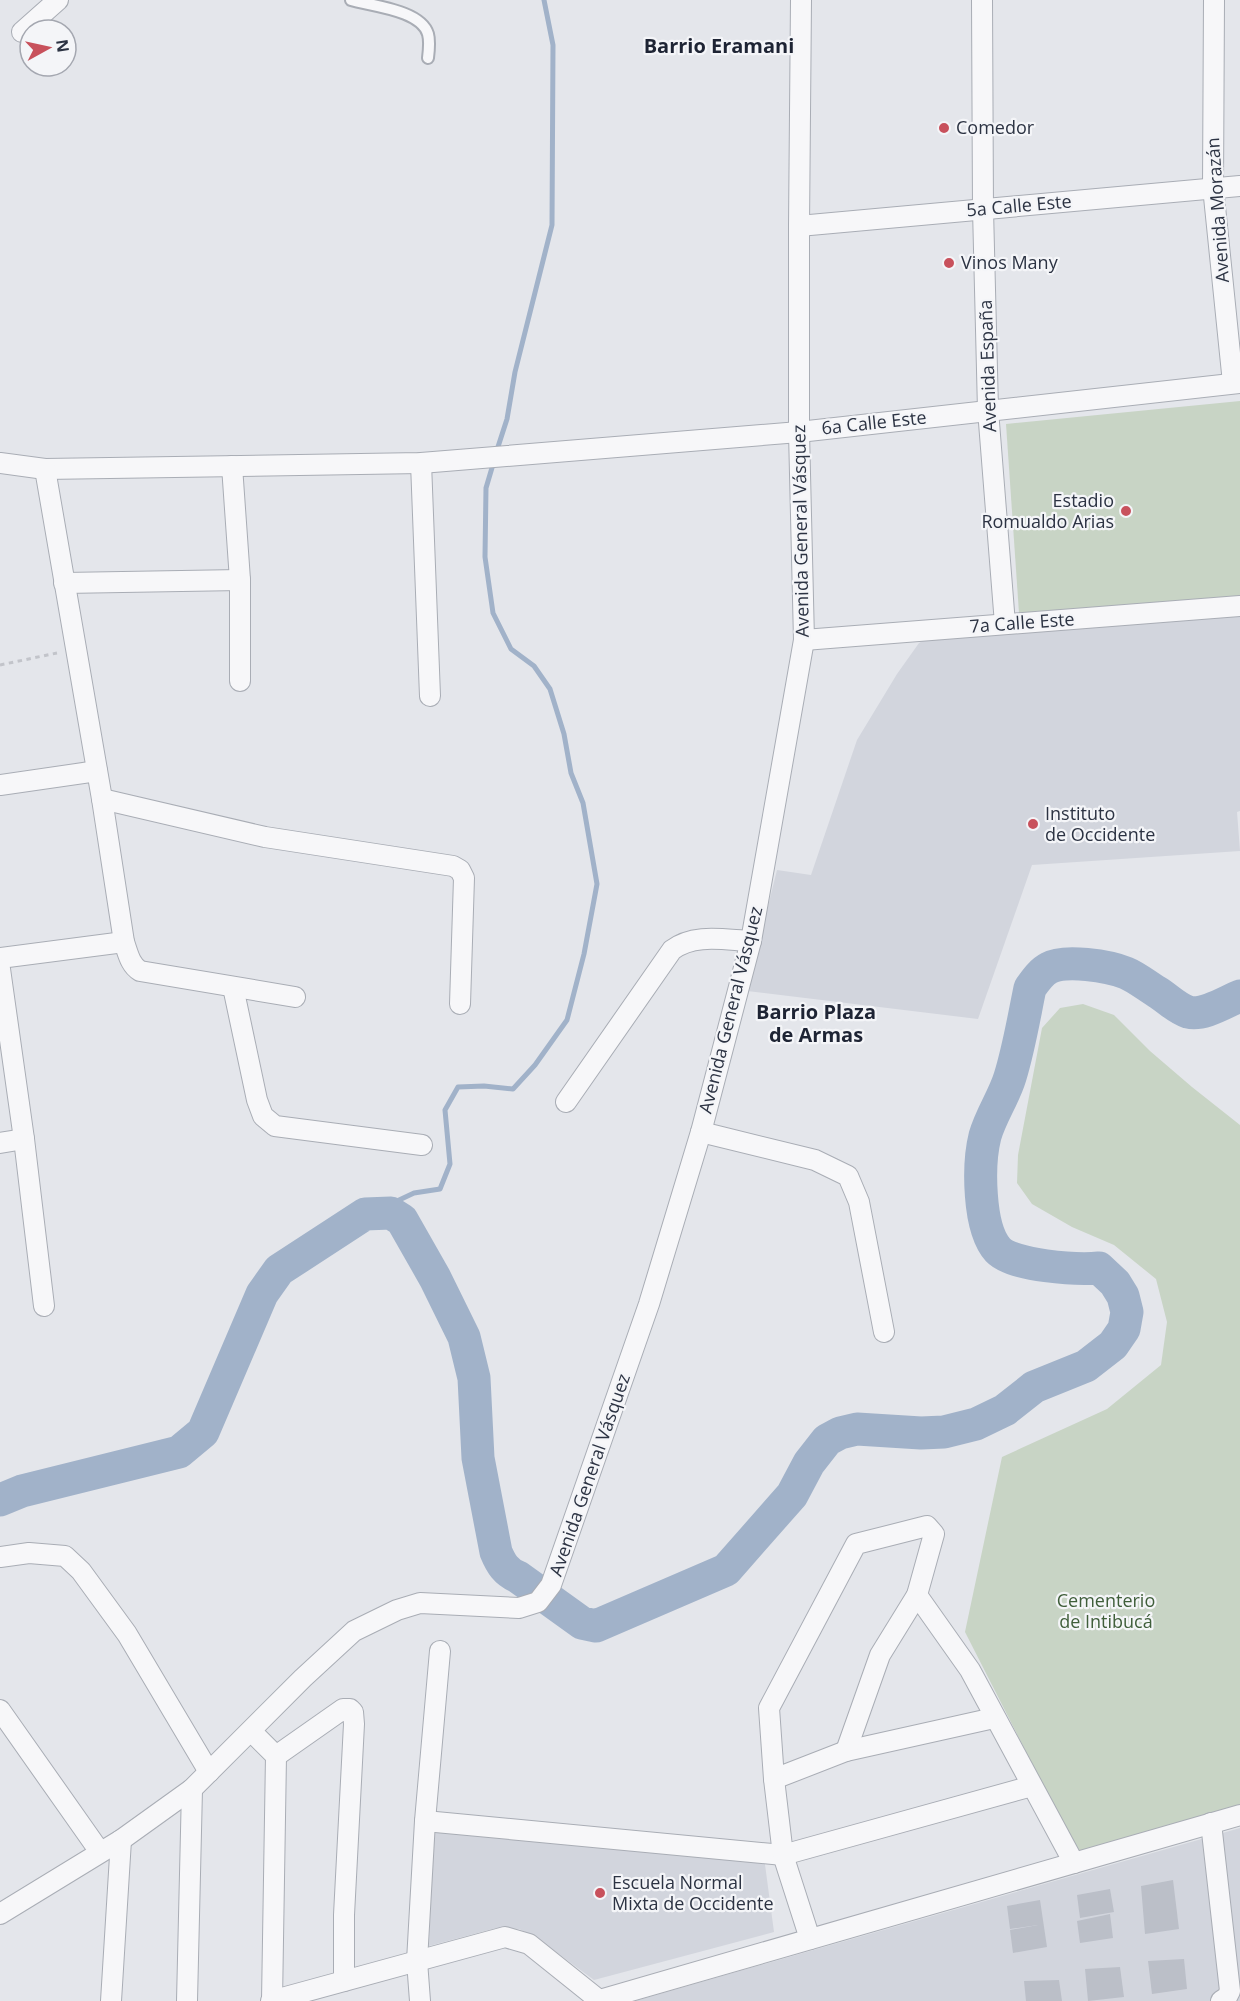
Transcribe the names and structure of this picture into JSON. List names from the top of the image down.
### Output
{
  "streets": {
    "street": [
      "5a Calle Este",
      "Avenida Morazán",
      "Avenida España",
      "6a Calle Este",
      "Avenida General Vásquez",
      "7a Calle Este"
    ]
  },
  "crossings": [
    ["5a Calle Este", "Avenida Morazán"],
    ["5a Calle Este", "Avenida España"],
    ["5a Calle Este", "Avenida General Vásquez"],
    ["Avenida Morazán", "6a Calle Este"],
    ["Avenida España", "6a Calle Este"],
    ["Avenida España", "7a Calle Este"],
    ["6a Calle Este", "Avenida General Vásquez"],
    ["Avenida General Vásquez", "7a Calle Este"]
  ],
  "districts": ["Barrio Eramani", "Barrio Plaza de Armas"],
  "parks": ["Cementerio de Intibucá"],
  "places": [
    "Comedor",
    "Vinos Many",
    "Estadio Romualdo Arias",
    "Instituto de Occidente",
    "Escuela Normal Mixta de Occidente"
  ],
  "north": "right"
}
